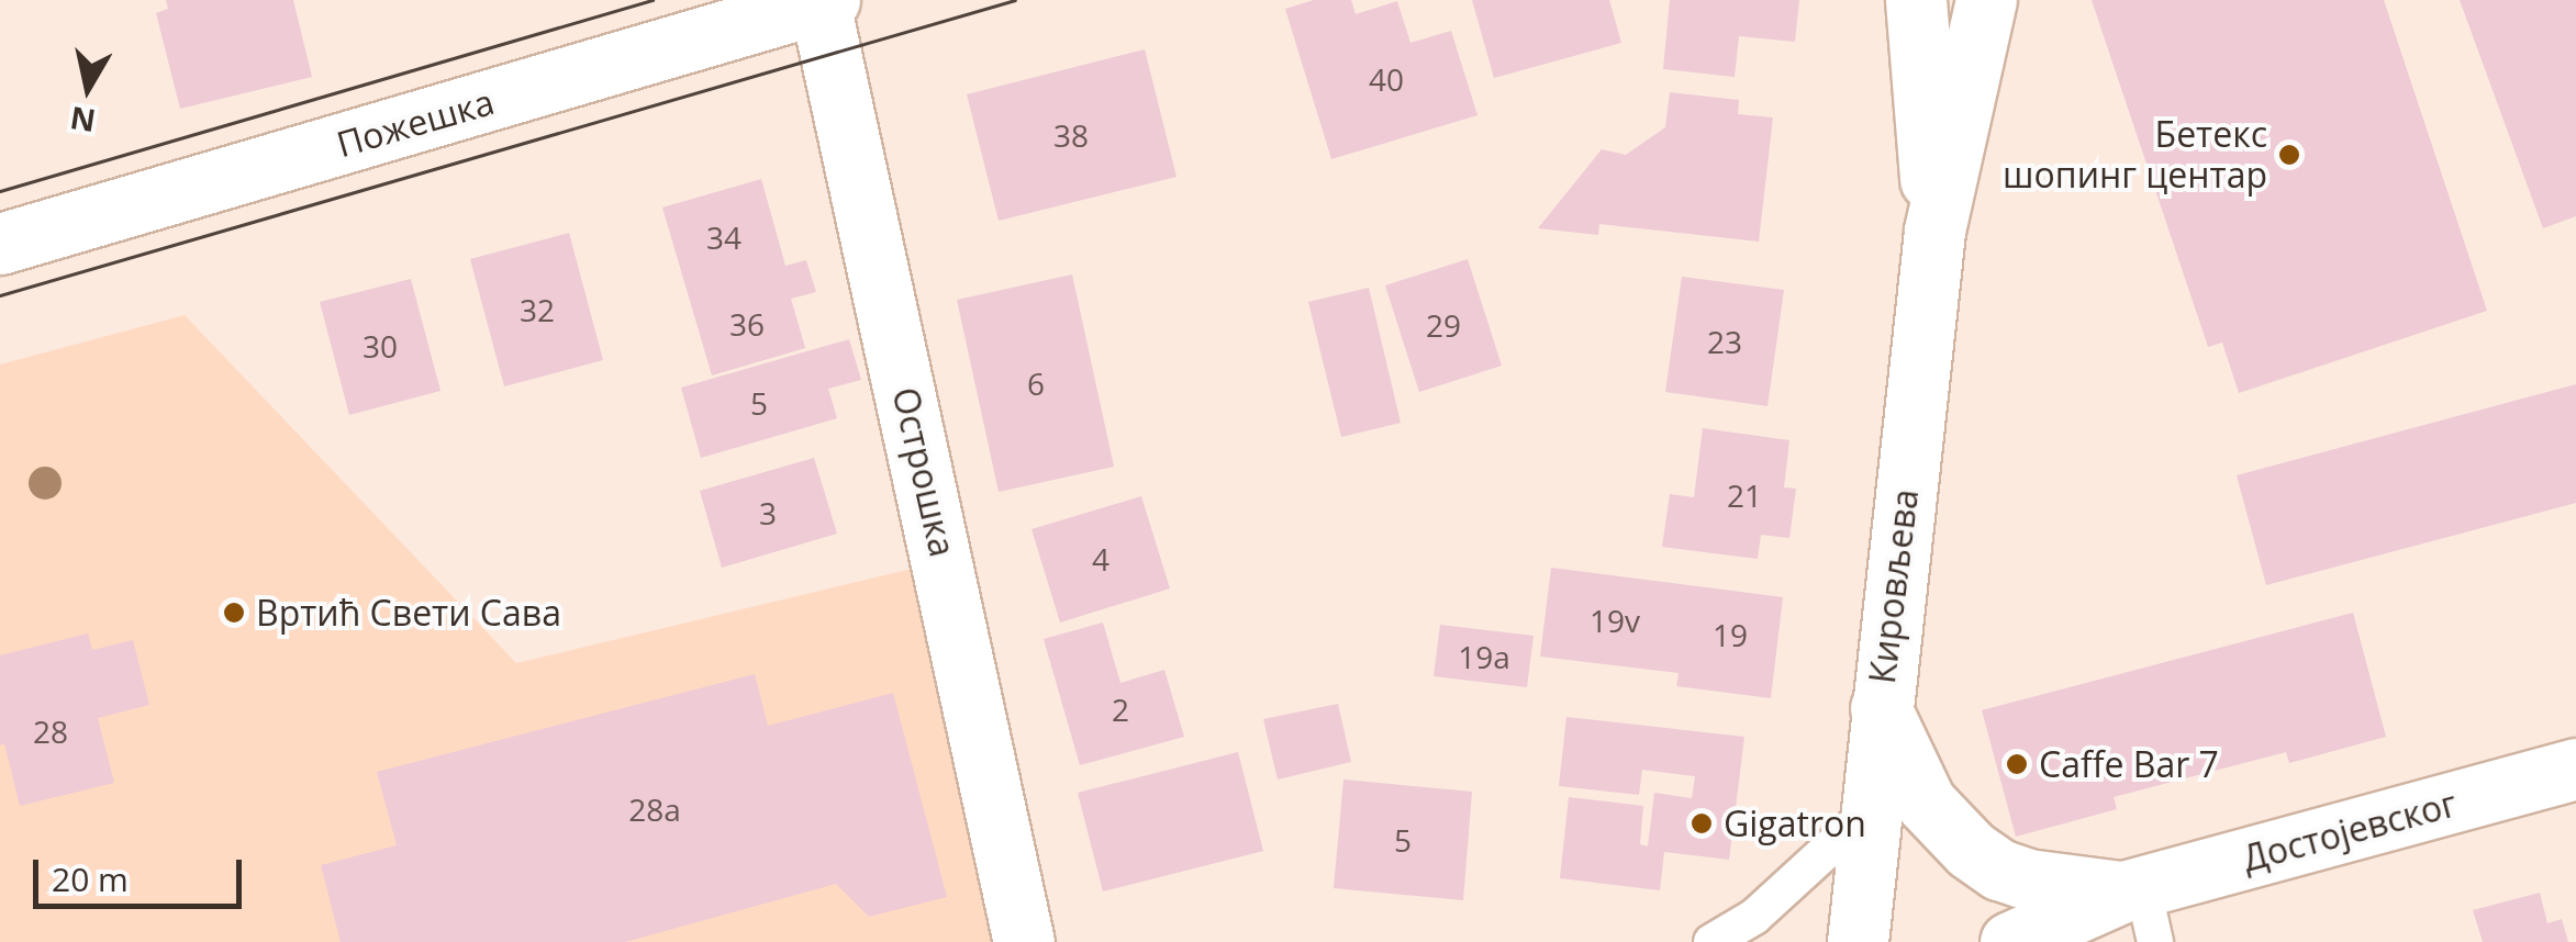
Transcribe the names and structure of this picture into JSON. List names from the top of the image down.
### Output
{
  "streets": {
    "main road": [
      "Пожешка",
      "Острошка",
      "Кировљева",
      "Достојевског"
    ]
  },
  "crossings": [
    ["Пожешка", "Острошка"],
    ["Кировљева", "Достојевског"]
  ],
  "places": [
    "Бетекс шопинг центар",
    "Вртић Свети Сава",
    "Caffe Bar 7",
    "Gigatron"
  ],
  "house_numbers": [
    "40",
    "38",
    "34",
    "32",
    "36",
    "29",
    "23",
    "30",
    "6",
    "5",
    "21",
    "3",
    "4",
    "19v",
    "19",
    "19a",
    "2",
    "28",
    "28a",
    "5"
  ],
  "scale_bar": "20 m",
  "north": "bottom"
}
